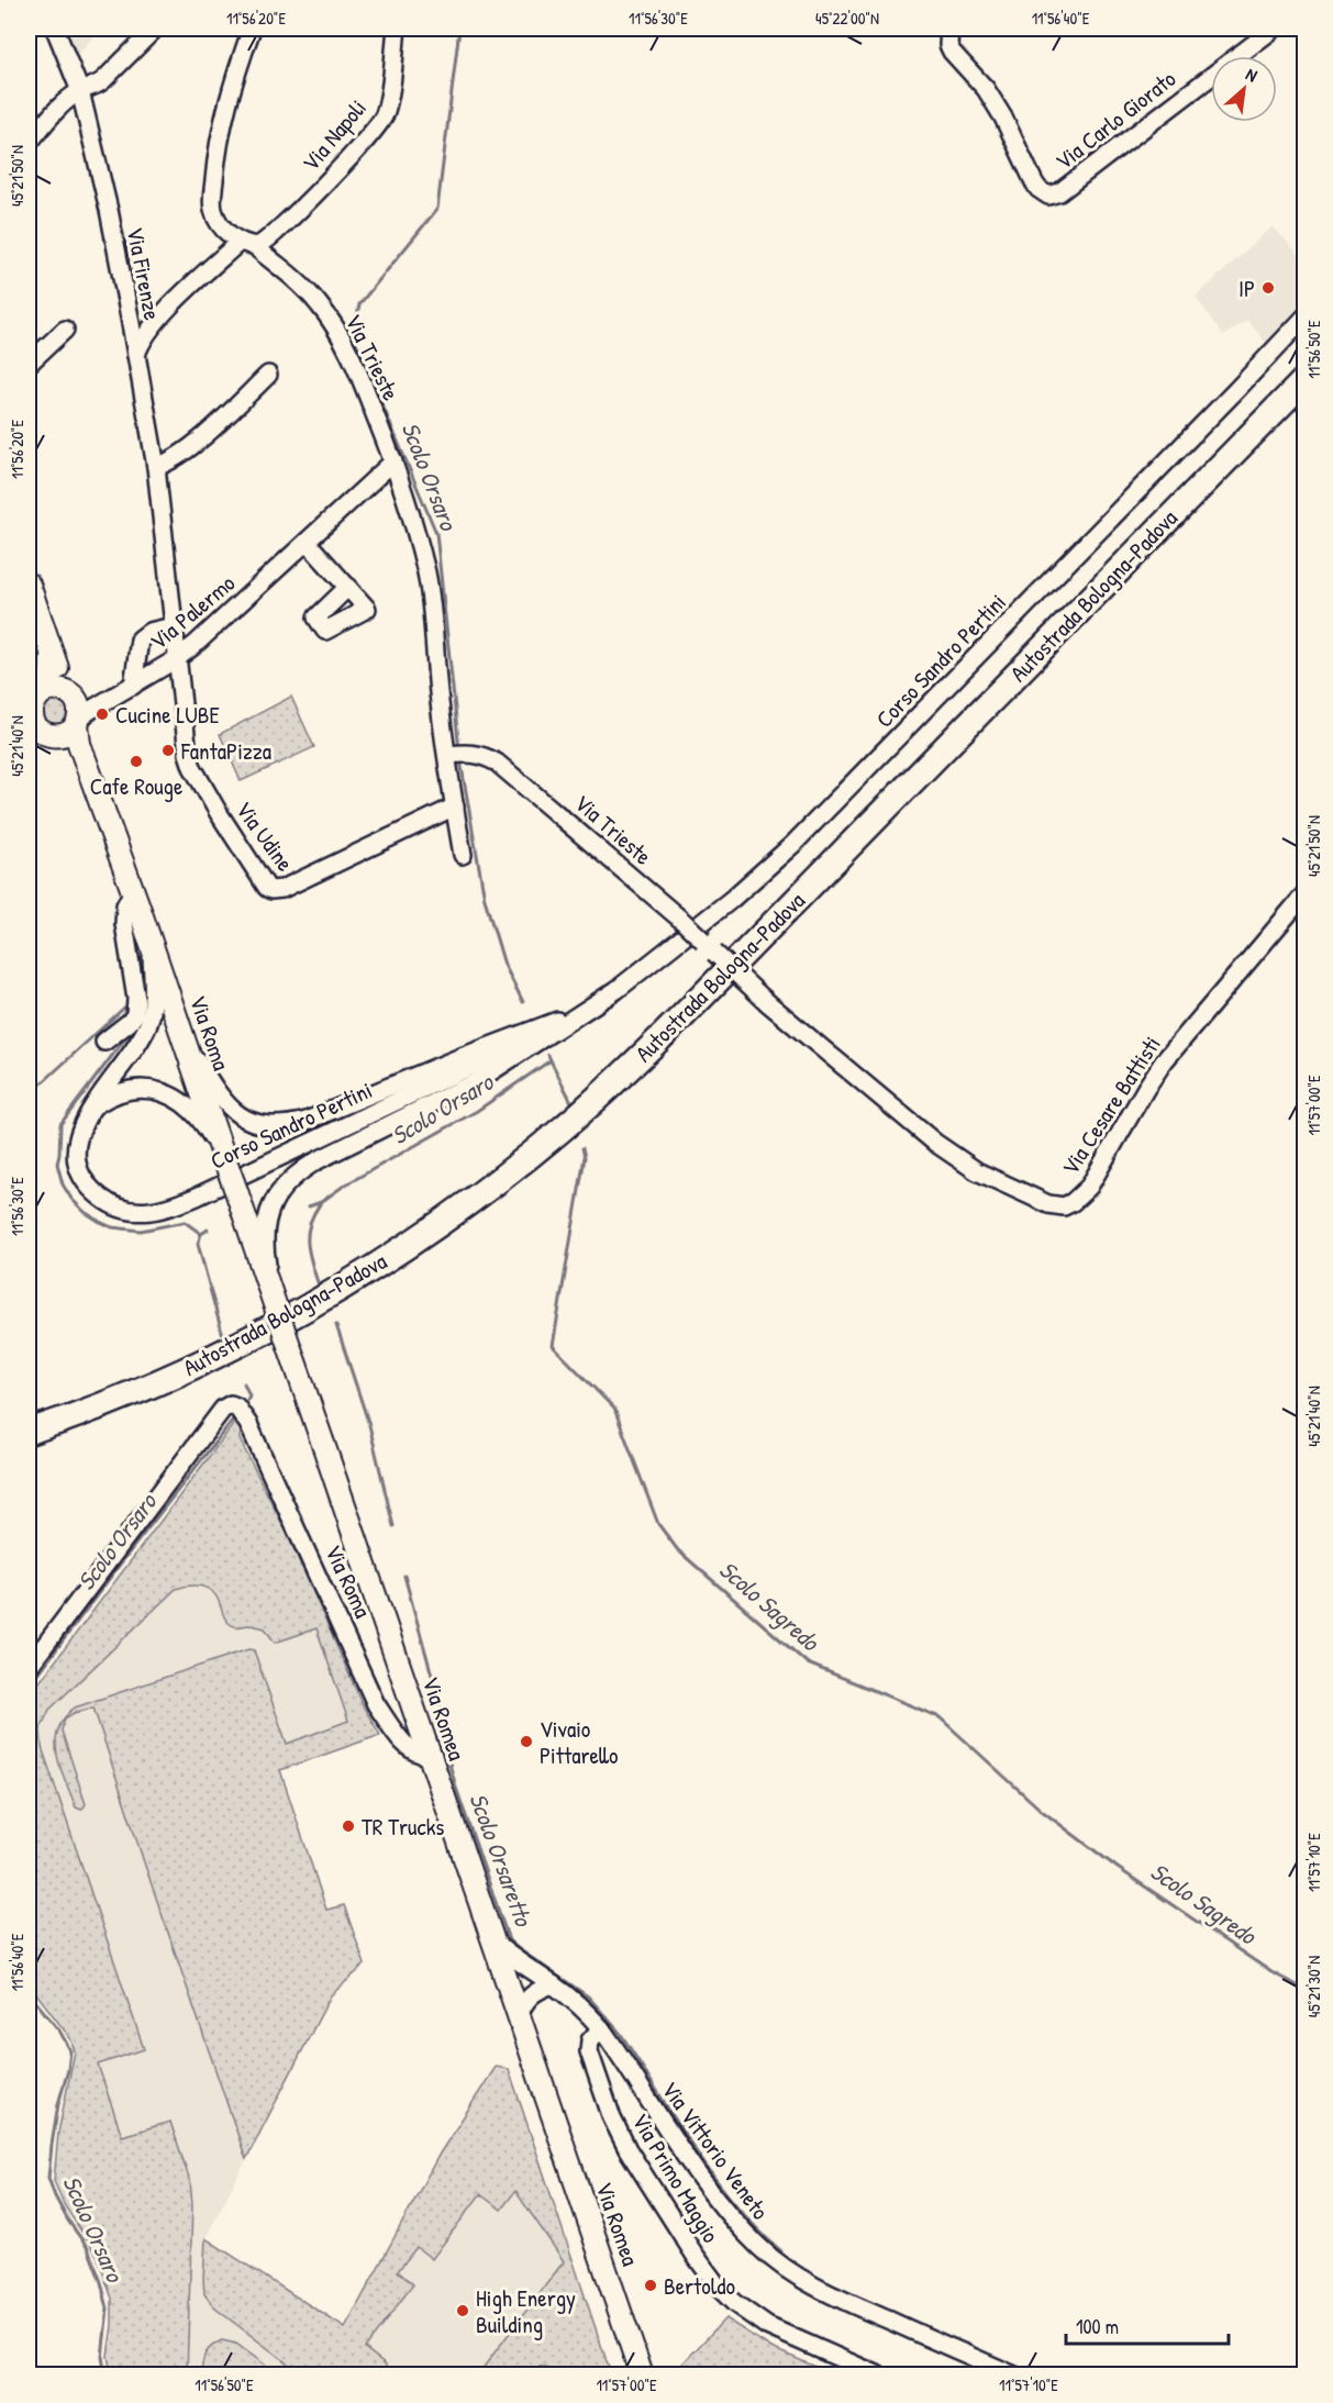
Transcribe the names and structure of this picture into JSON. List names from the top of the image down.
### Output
{
  "streets": {
    "highway": ["Autostrada Bologna-Padova"],
    "main road": ["Via Roma", "Via Romea"],
    "street": [
      "Via Carlo Giorato",
      "Via Napoli",
      "Via Firenze",
      "Via Trieste",
      "Via Palermo",
      "Corso Sandro Pertini",
      "Via Udine",
      "Via Cesare Battisti",
      "Via Vittorio Veneto",
      "Via Primo Maggio"
    ]
  },
  "crossings": [
    ["Via Napoli", "Via Trieste"],
    ["Via Firenze", "Via Palermo"],
    ["Via Firenze", "Via Udine"],
    ["Via Trieste", "Via Palermo"],
    ["Via Trieste", "Via Udine"],
    ["Via Trieste", "Via Cesare Battisti"],
    ["Via Palermo", "Via Udine"],
    ["Via Palermo", "Via Roma"],
    ["Corso Sandro Pertini", "Via Roma"],
    ["Corso Sandro Pertini", "Via Romea"],
    ["Via Roma", "Via Romea"],
    ["Via Romea", "Via Vittorio Veneto"],
    ["Via Vittorio Veneto", "Via Primo Maggio"]
  ],
  "water": ["Scolo Orsaro", "Scolo Sagredo", "Scolo Orsaretto"],
  "places": [
    "IP",
    "Cucine LUBE",
    "FantaPizza",
    "Cafe Rouge",
    "Vivaio Pittarello",
    "TR Trucks",
    "Bertoldo",
    "High Energy Building"
  ],
  "scale_bar": "100 m",
  "north": "top right",
  "coordinates": [
    "11°56'20\"E",
    "11°56'30\"E",
    "45°22'00\"N",
    "11°56'40\"E",
    "45°21'50\"N",
    "11°56'50\"E",
    "45°21'40\"N",
    "11°57'00\"E",
    "11°57'10\"E",
    "45°21'30\"N"
  ]
}
